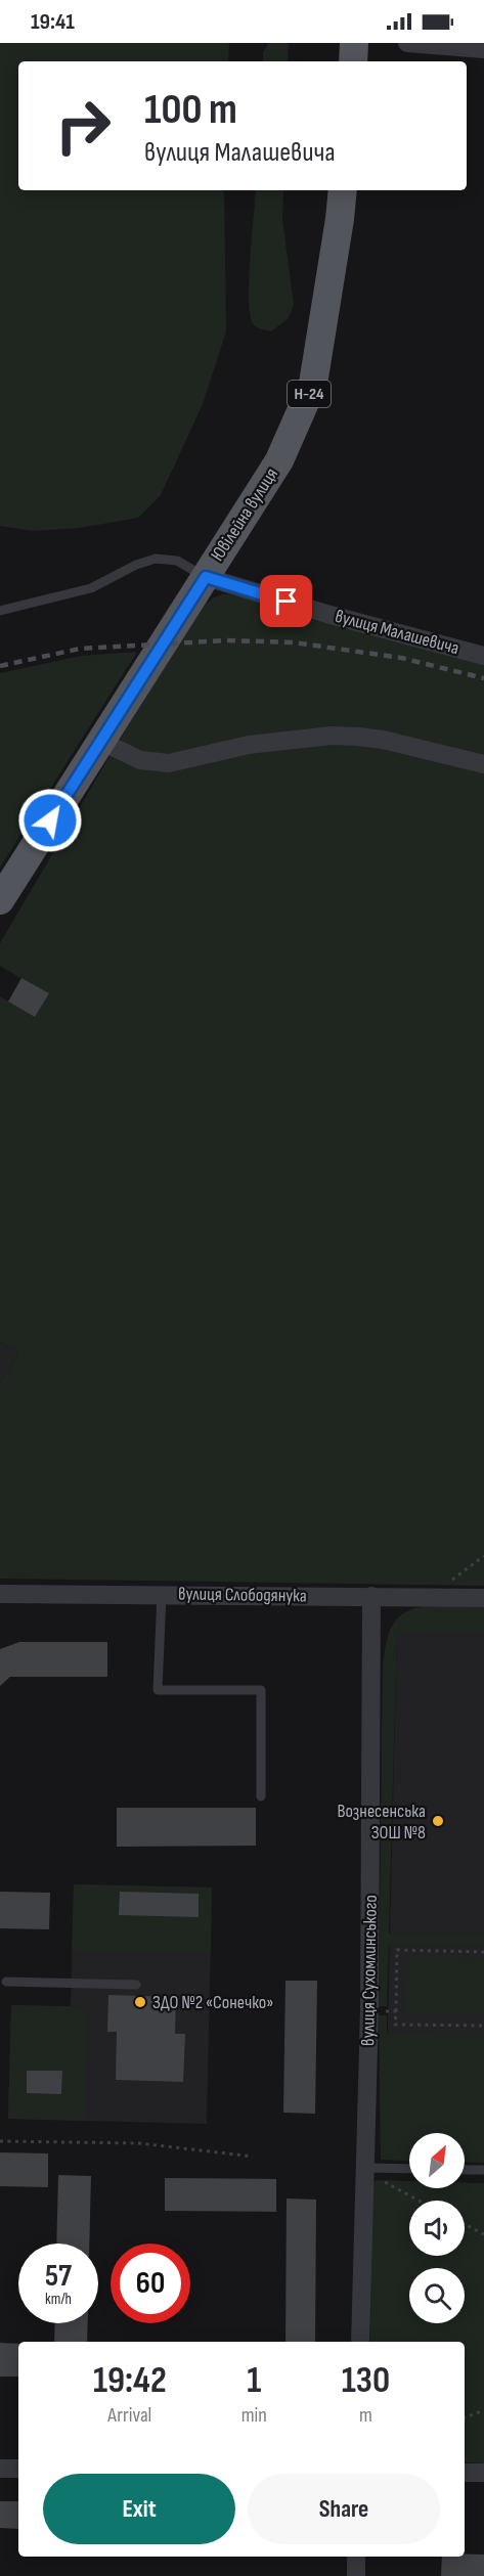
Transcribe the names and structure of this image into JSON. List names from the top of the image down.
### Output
{
  "streets": {
    "main road": ["Н-24", "Ювілейна вулиця"],
    "street": ["вулиця Малашевича", "вулиця Слободянука", "вулиця Сухомлинського"]
  },
  "crossings": [
    ["Ювілейна вулиця", "вулиця Малашевича"],
    ["вулиця Слободянука", "вулиця Сухомлинського"]
  ],
  "places": ["Вознесенська ЗОШ №8", "ЗДО №2 «Сонечко»"],
  "north": "top right",
  "page": {
    "status": "19:41",
    "turn": ["100 m", "вулиця Малашевича"],
    "speed": "57 km/h",
    "limit": "60",
    "eta": [
      "19:42",
      "Arrival",
      "1",
      "min",
      "130",
      "m"
    ],
    "buttons": ["Exit", "Share"]
  }
}
